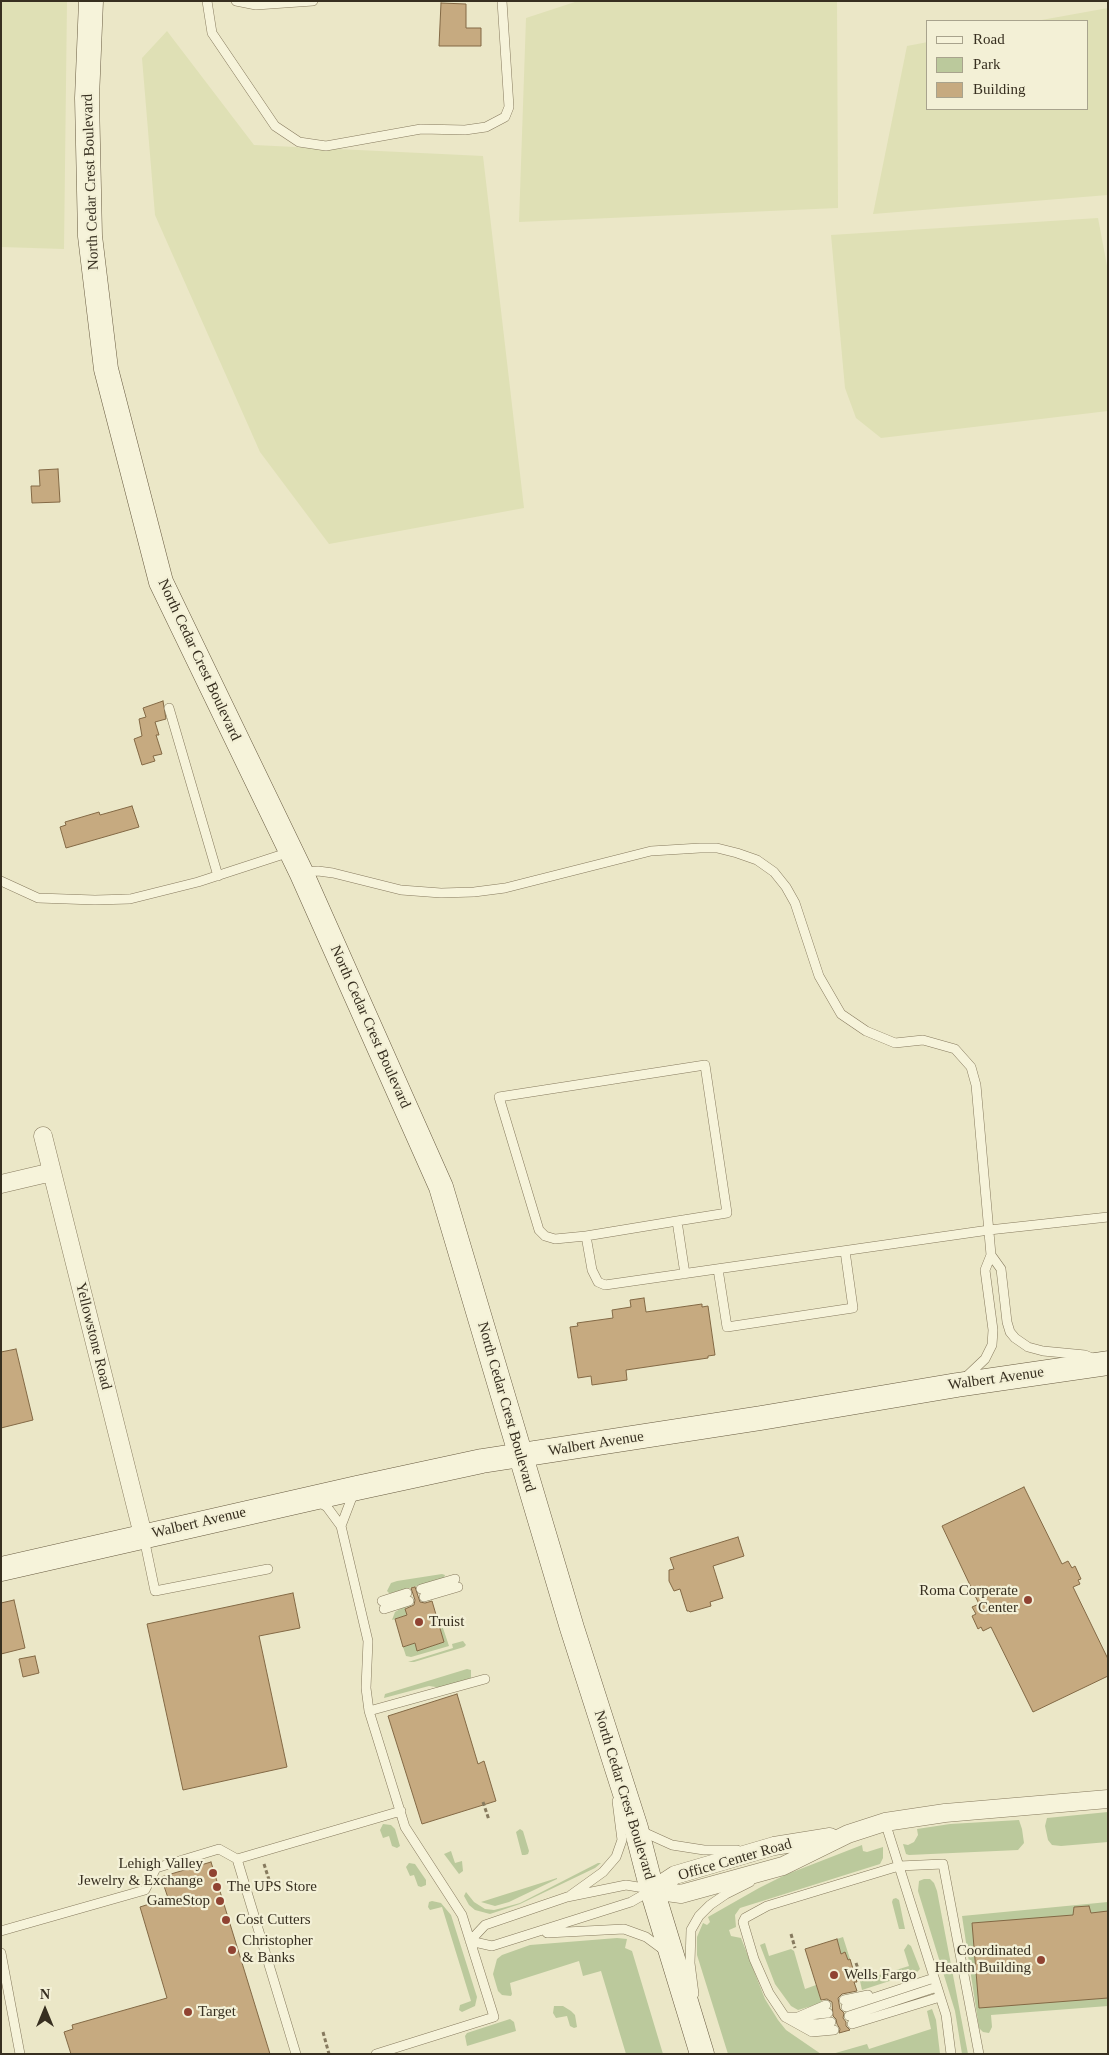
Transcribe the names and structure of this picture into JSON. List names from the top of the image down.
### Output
{
  "streets": {
    "main road": ["North Cedar Crest Boulevard", "Walbert Avenue"],
    "street": ["Yellowstone Road", "Office Center Road"]
  },
  "crossings": [
    ["North Cedar Crest Boulevard", "Walbert Avenue"],
    ["North Cedar Crest Boulevard", "Office Center Road"],
    ["Yellowstone Road", "Walbert Avenue"]
  ],
  "places": [
    "Roma Corperate Center",
    "Truist",
    "Lehigh Valley Jewelry & Exchange",
    "The UPS Store",
    "GameStop",
    "Cost Cutters",
    "Christopher & Banks",
    "Coordinated Health Building",
    "Wells Fargo",
    "Target"
  ],
  "legend": ["Road", "Park", "Building"],
  "north": "top"
}
